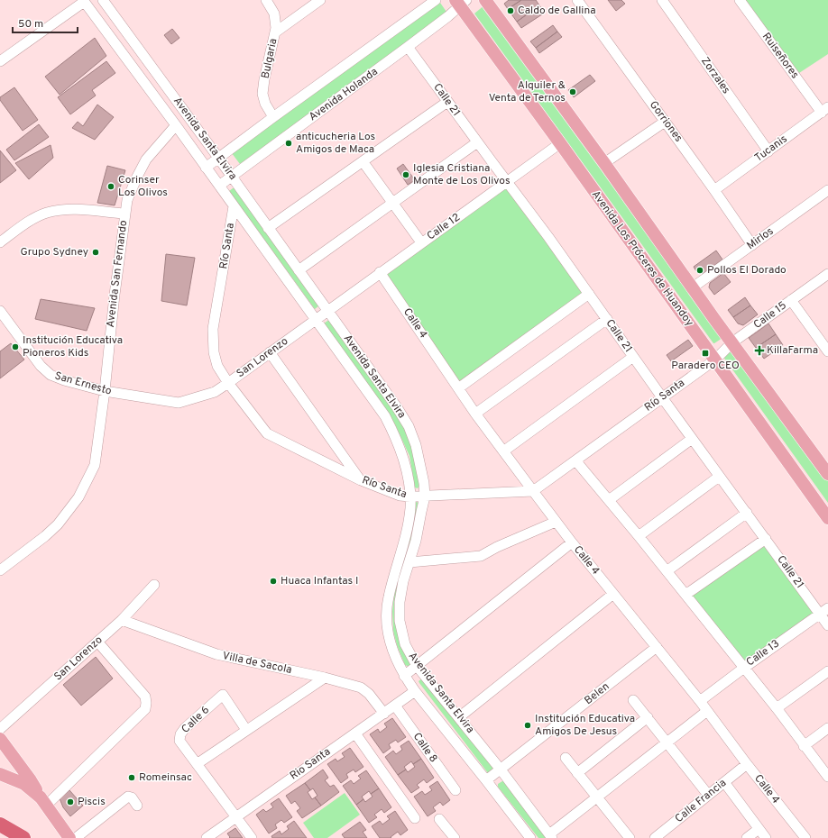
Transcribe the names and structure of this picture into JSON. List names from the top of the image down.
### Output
{
  "streets": {
    "main road": ["Avenida Los Próceres de Huandoy"],
    "street": [
      "Ruiseñores",
      "Bulgaria",
      "Zorzales",
      "Avenida Holanda",
      "Calle 21",
      "Gorriones",
      "Avenida Santa Elvira",
      "Tucanis",
      "Calle 12",
      "Mirlos",
      "Río Santa",
      "Avenida San Fernando",
      "Calle 15",
      "Calle 4",
      "San Lorenzo",
      "San Ernesto",
      "Calle 13",
      "Villa de Sacola",
      "Belen",
      "Calle 6",
      "Calle 8",
      "Rio Santa",
      "Calle Francia"
    ]
  },
  "crossings": [
    ["Ruiseñores", "Tucanis"],
    ["Zorzales", "Tucanis"],
    ["Avenida Holanda", "Calle 21"],
    ["Avenida Holanda", "Avenida Santa Elvira"],
    ["Avenida Holanda", "Avenida Los Próceres de Huandoy"],
    ["Calle 21", "Calle 12"],
    ["Calle 21", "Río Santa"],
    ["Calle 21", "Calle 13"],
    ["Gorriones", "Tucanis"],
    ["Gorriones", "Mirlos"],
    ["Avenida Santa Elvira", "Calle 12"],
    ["Avenida Santa Elvira", "Río Santa"],
    ["Avenida Santa Elvira", "Avenida San Fernando"],
    ["Avenida Santa Elvira", "San Lorenzo"],
    ["Avenida Santa Elvira", "Belen"],
    ["Avenida Santa Elvira", "Rio Santa"],
    ["Calle 12", "Avenida Los Próceres de Huandoy"],
    ["Calle 12", "Calle 4"],
    ["Calle 12", "San Lorenzo"],
    ["Río Santa", "Avenida Los Próceres de Huandoy"],
    ["Río Santa", "Calle 15"],
    ["Río Santa", "Calle 4"],
    ["Río Santa", "San Lorenzo"],
    ["Avenida Los Próceres de Huandoy", "Calle 15"],
    ["Avenida San Fernando", "San Ernesto"],
    ["Calle 4", "Calle 13"],
    ["Calle 4", "Belen"],
    ["Calle 4", "Calle Francia"],
    ["San Lorenzo", "San Ernesto"],
    ["San Lorenzo", "Villa de Sacola"],
    ["Villa de Sacola", "Rio Santa"],
    ["Calle 6", "Rio Santa"],
    ["Calle 8", "Rio Santa"]
  ],
  "places": {
    "other": [
      "Caldo de Gallina",
      "Alquiler & Venta de Ternos",
      "anticucheria Los Amigos de Maca",
      "Iglesia Cristiana Monte de Los Olivos",
      "Corinser Los Olivos",
      "Grupo Sydney",
      "Pollos El Dorado",
      "Institución Educativa Pioneros Kids",
      "Huaca Infantas I",
      "Institución Educativa Amigos De Jesus",
      "Romeinsac",
      "Piscis"
    ],
    "health": ["KillaFarma"],
    "transit": ["Paradero CEO"]
  },
  "scale_bar": "50 m"
}
